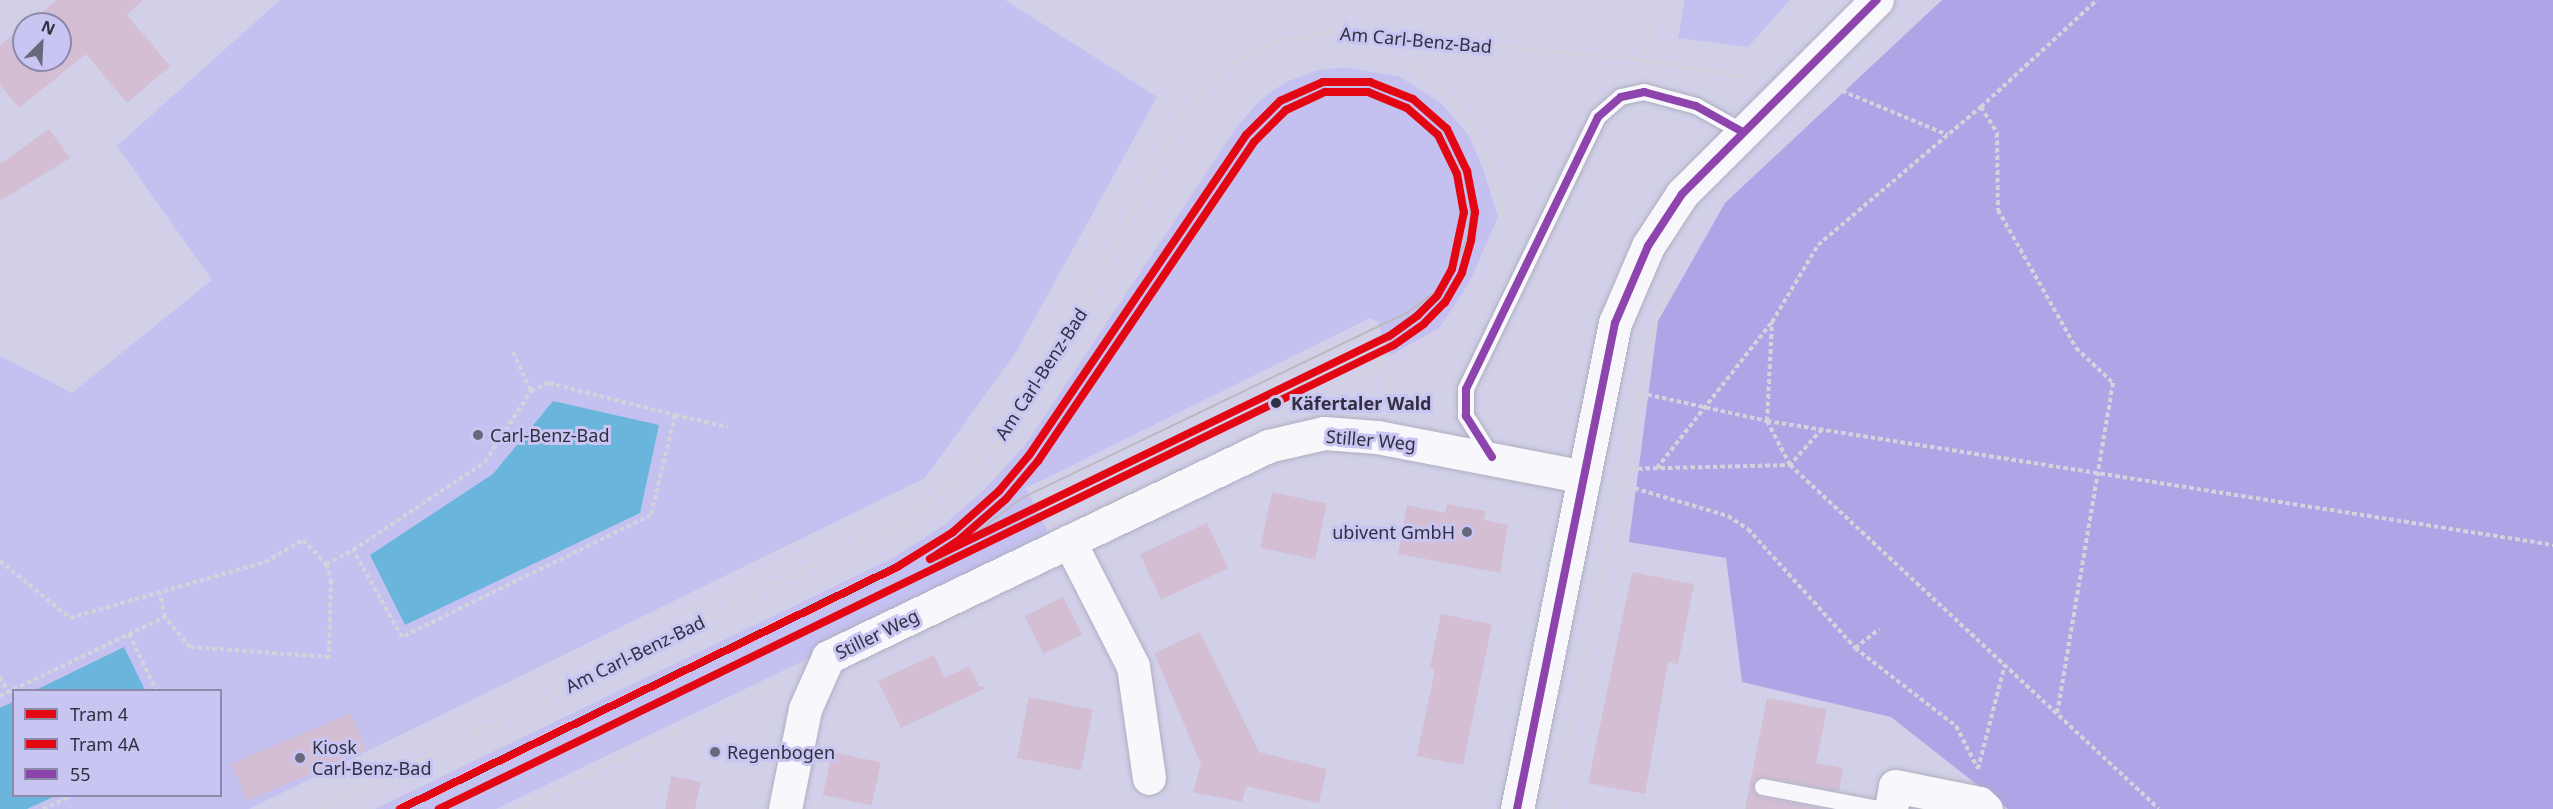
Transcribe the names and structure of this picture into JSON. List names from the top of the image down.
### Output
{
  "streets": {
    "street": ["Stiller Weg"],
    "path": ["Am Carl-Benz-Bad"]
  },
  "places": [
    "Käfertaler Wald",
    "Carl-Benz-Bad",
    "ubivent GmbH",
    "Regenbogen",
    "Kiosk Carl-Benz-Bad"
  ],
  "lines": ["transit line 55", "tram line 4", "tram line 4A"],
  "legend": ["Tram 4", "Tram 4A", "55"],
  "north": "top right"
}
